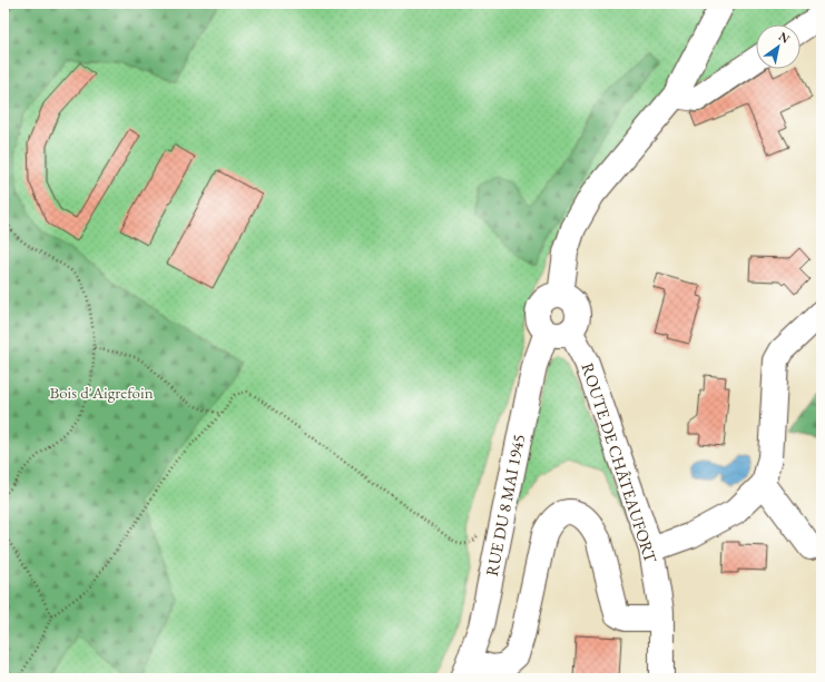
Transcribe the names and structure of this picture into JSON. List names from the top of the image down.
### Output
{
  "streets": {
    "street": ["ROUTE DE CHÂTEAUFORT", "RUE DU 8 MAI 1945"]
  },
  "crossings": [
    ["ROUTE DE CHÂTEAUFORT", "RUE DU 8 MAI 1945"]
  ],
  "parks": ["Bois d'Aigrefoin"],
  "north": "top right"
}
